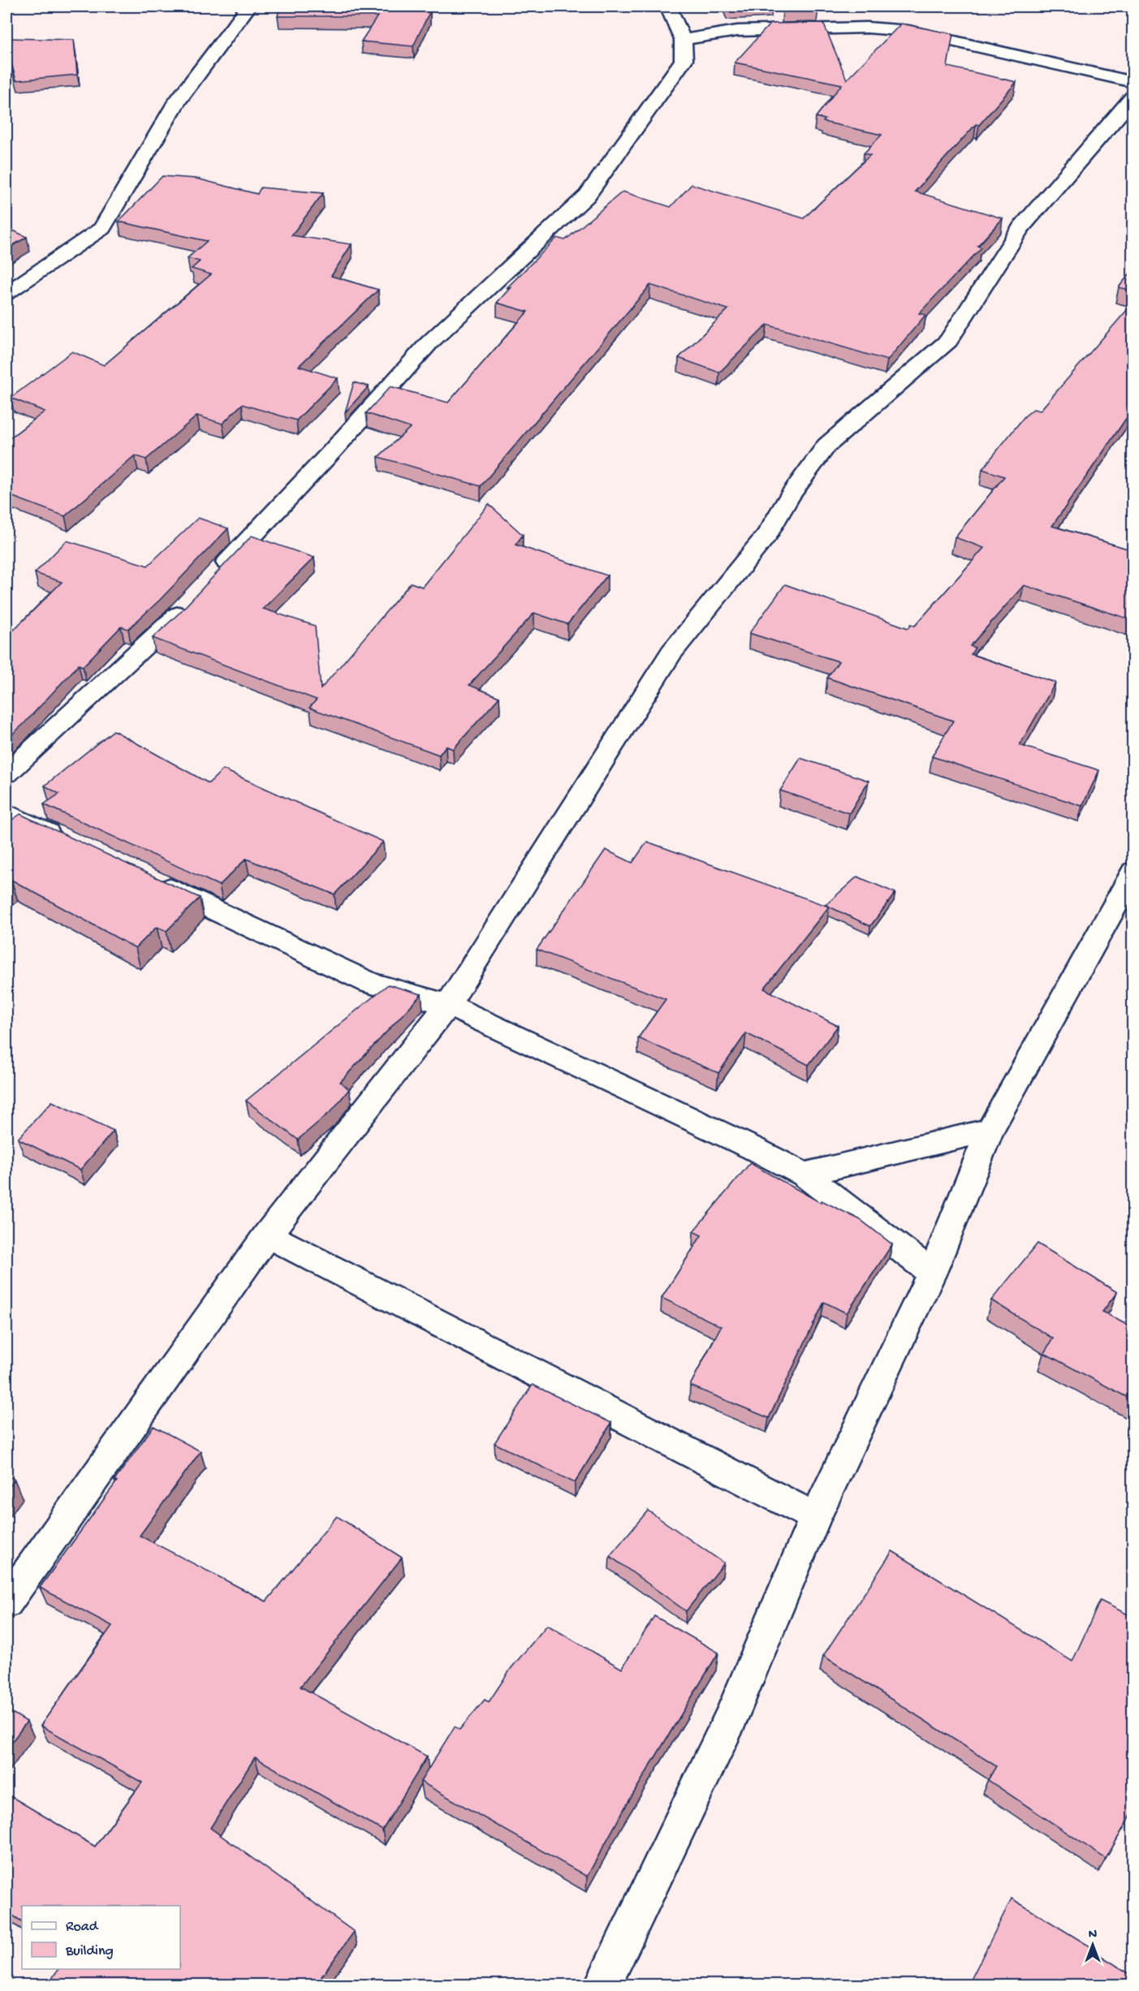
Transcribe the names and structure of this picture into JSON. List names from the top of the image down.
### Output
{
  "legend": ["Road", "Building"],
  "north": "top"
}
